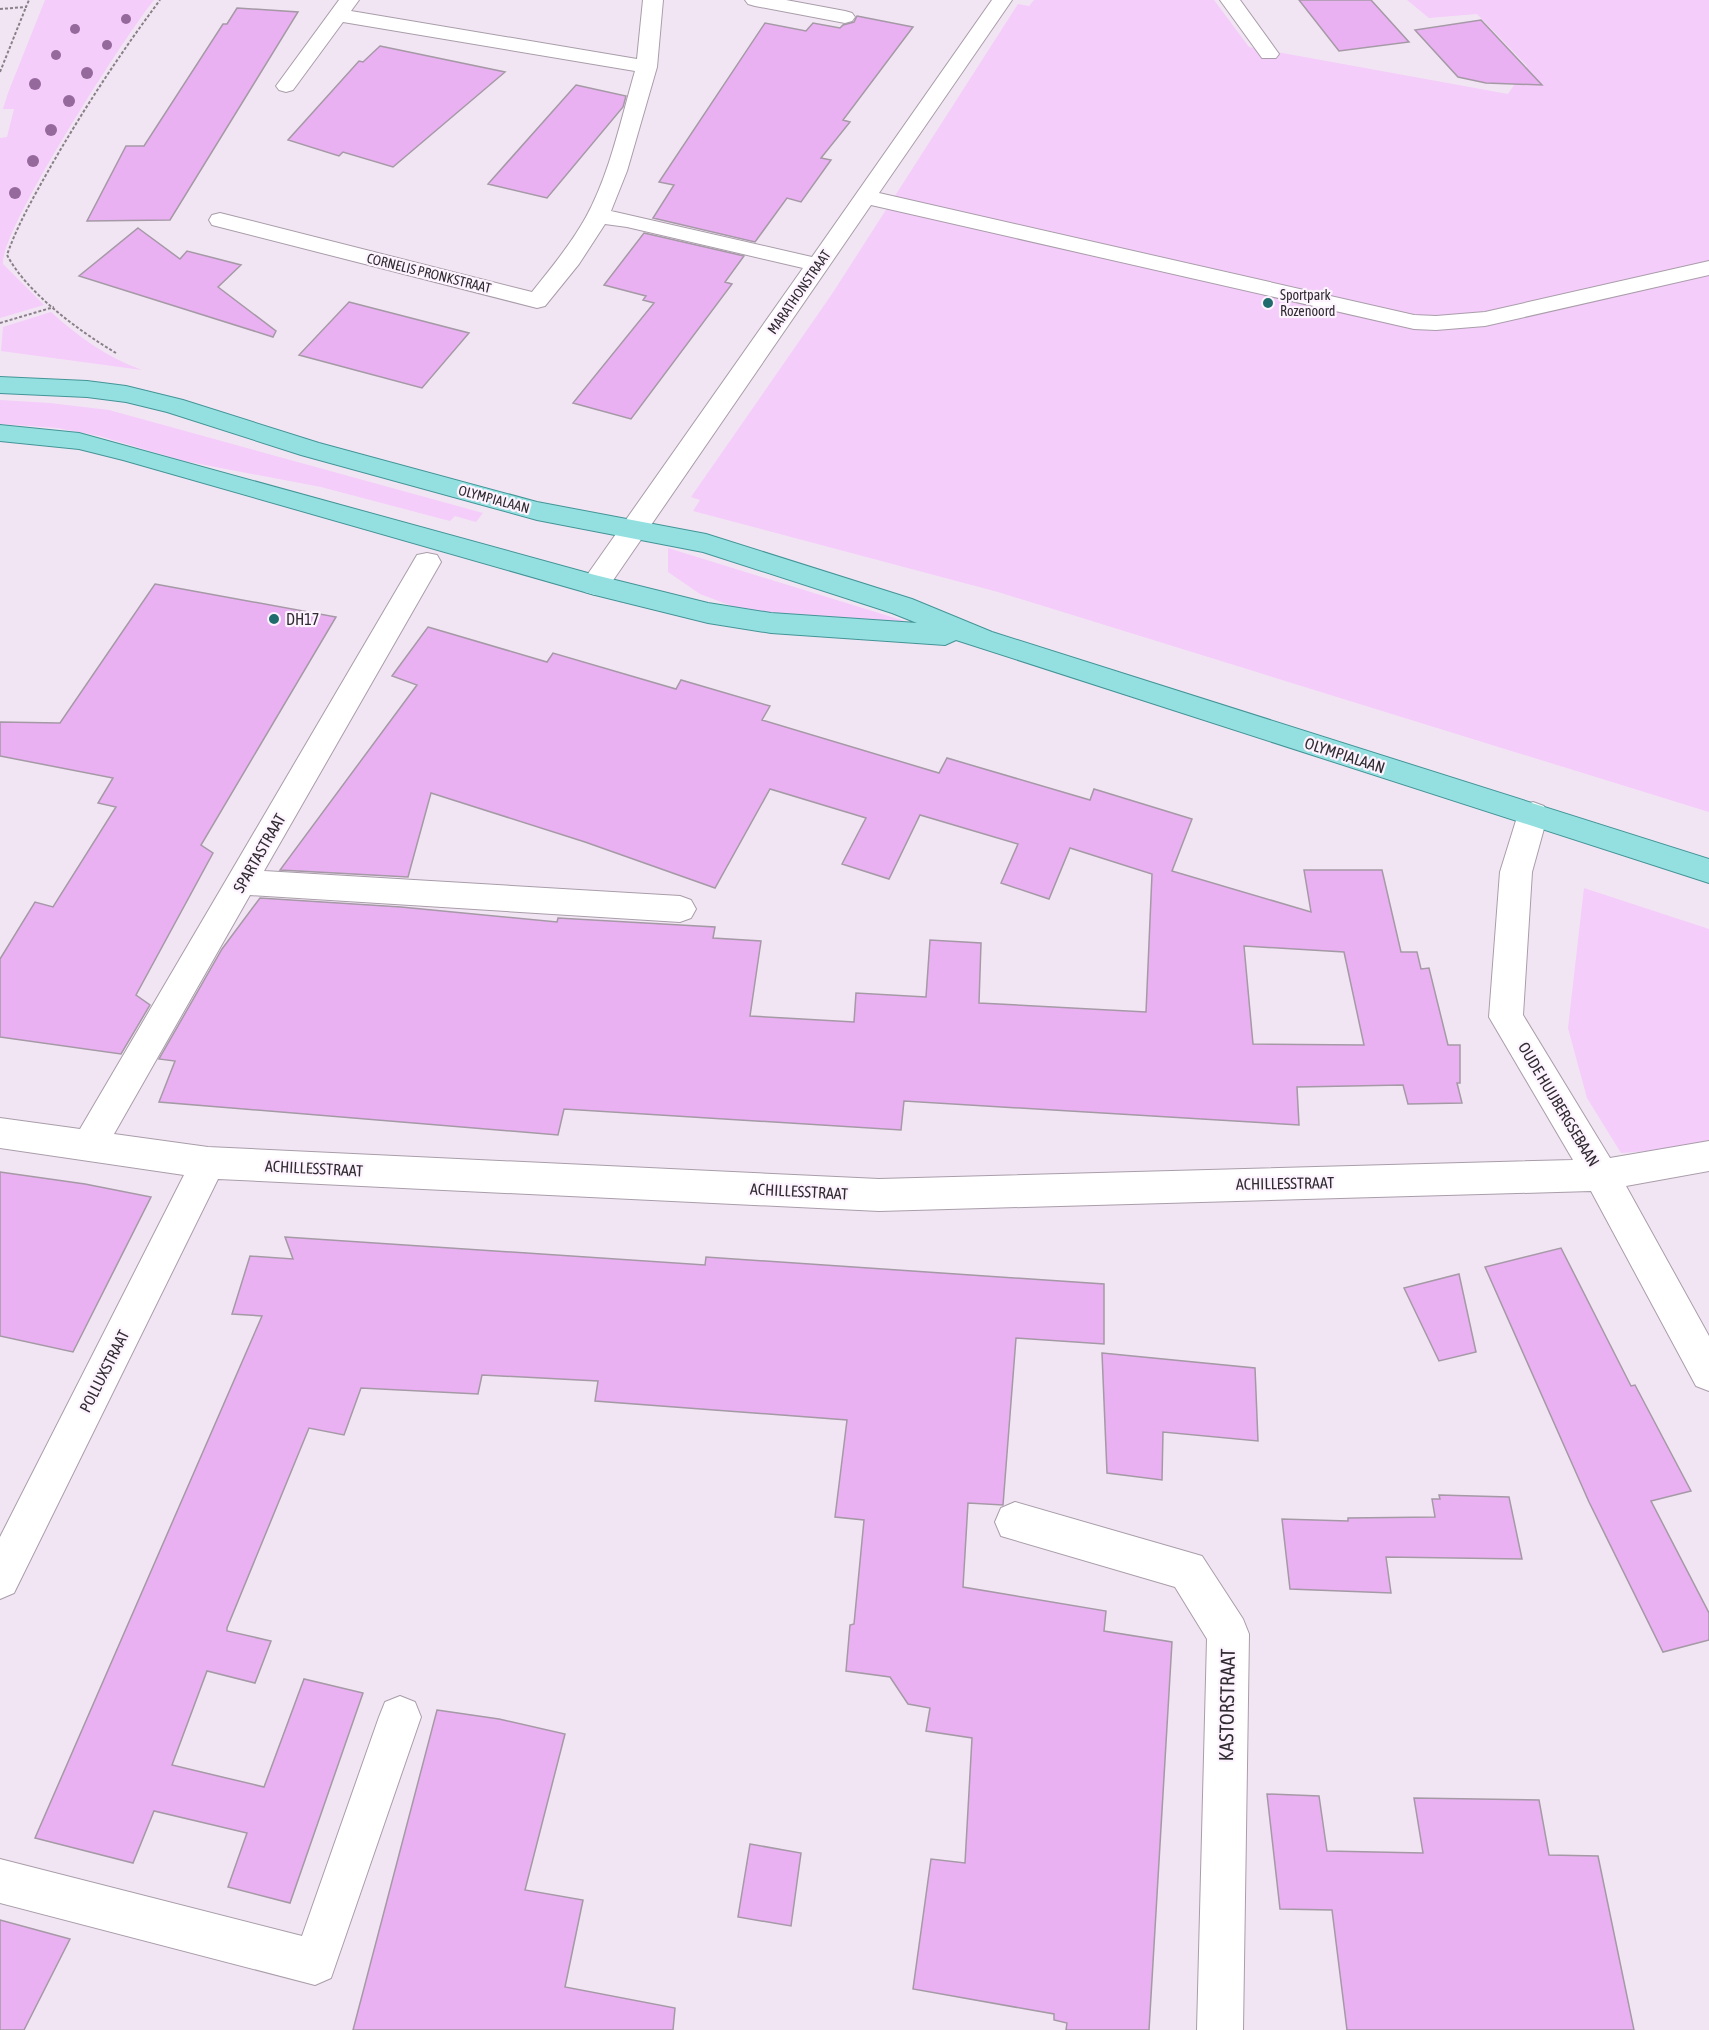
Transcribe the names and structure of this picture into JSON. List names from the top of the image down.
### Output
{
  "streets": {
    "main road": ["OLYMPIALAAN"],
    "street": [
      "CORNELIS PRONKSTRAAT",
      "MARATHONSTRAAT",
      "SPARTASTRAAT",
      "OUDE HUIJBERGSEBAAN",
      "ACHILLESSTRAAT",
      "POLLUXSTRAAT",
      "KASTORSTRAAT"
    ]
  },
  "crossings": [
    ["MARATHONSTRAAT", "OLYMPIALAAN"],
    ["OLYMPIALAAN", "OUDE HUIJBERGSEBAAN"],
    ["SPARTASTRAAT", "ACHILLESSTRAAT"],
    ["OUDE HUIJBERGSEBAAN", "ACHILLESSTRAAT"],
    ["ACHILLESSTRAAT", "POLLUXSTRAAT"]
  ],
  "places": ["Sportpark Rozenoord", "DH17"]
}
